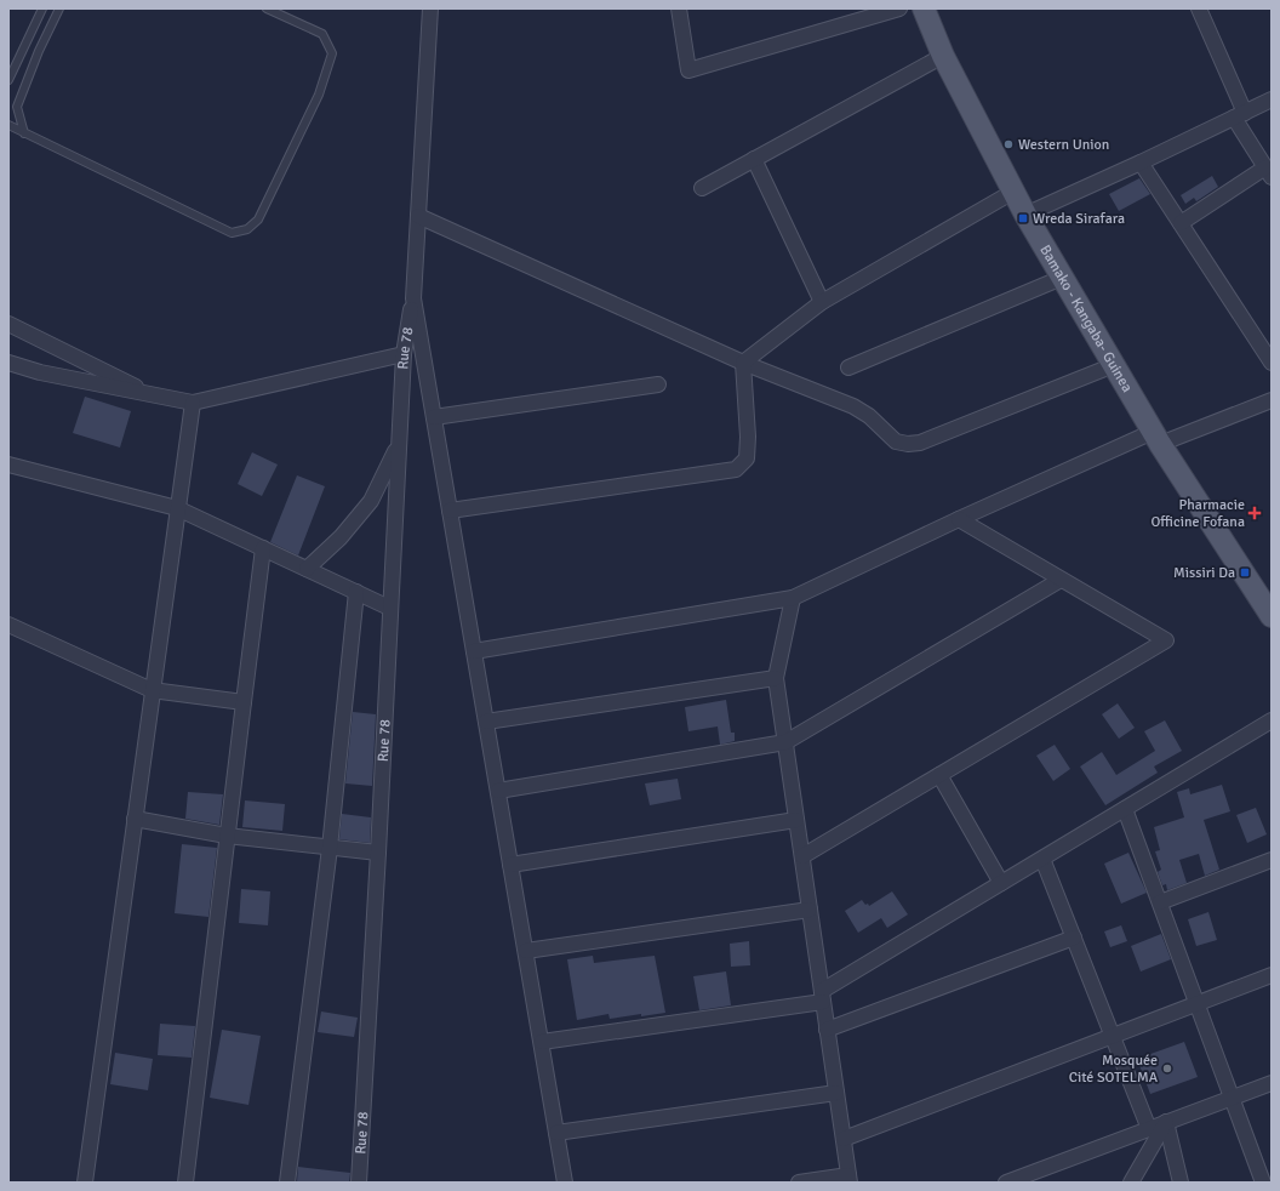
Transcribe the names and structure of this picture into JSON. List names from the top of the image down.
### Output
{
  "streets": {
    "main road": ["Bamako - Kangaba- Guinea"],
    "street": ["Rue 78"]
  },
  "places": {
    "other": ["Western Union", "Mosquée Cité SOTELMA"],
    "transit": ["Wreda Sirafara", "Missiri Da"],
    "health": ["Pharmacie Officine Fofana"]
  }
}
